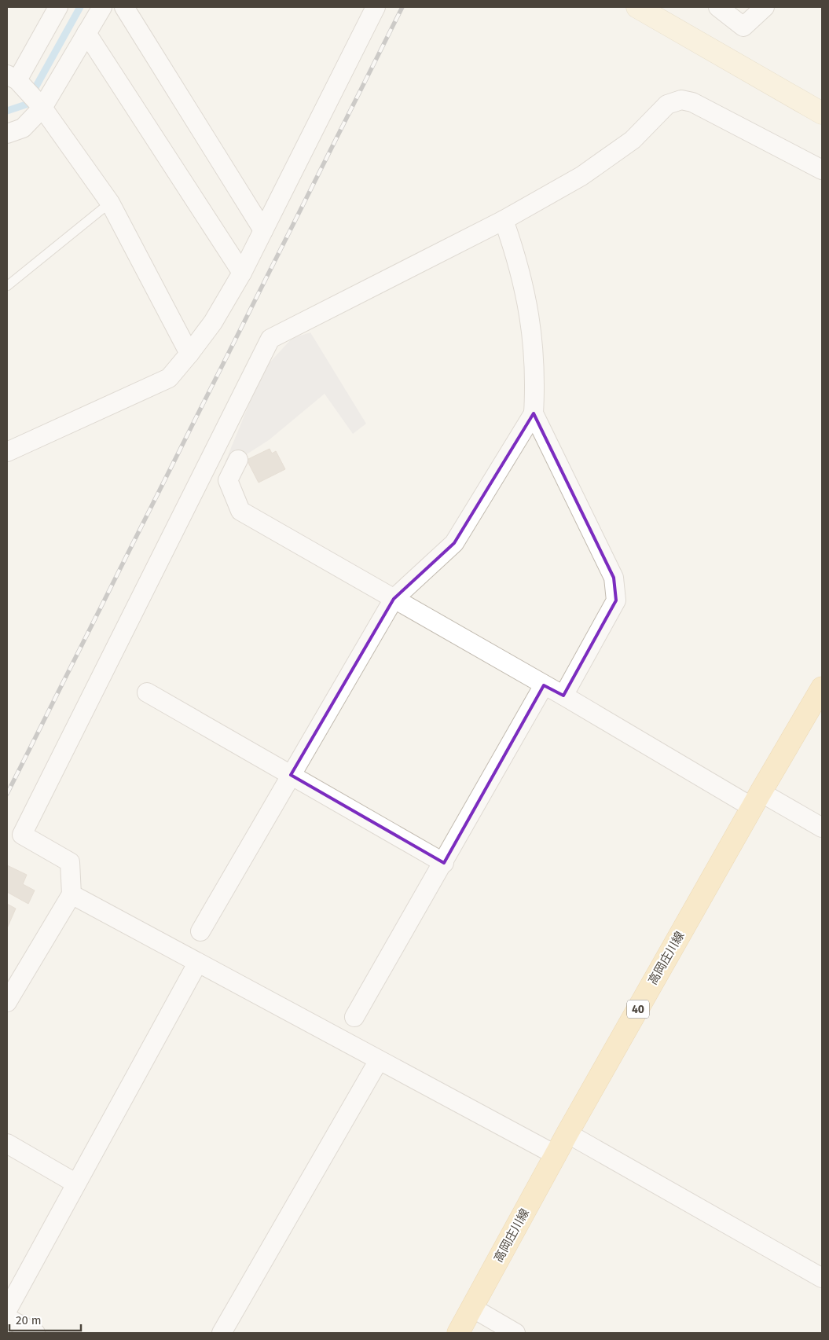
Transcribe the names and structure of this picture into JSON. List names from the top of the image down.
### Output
{
  "streets": {
    "main road": ["高岡庄川線", "40"]
  },
  "scale_bar": "20 m"
}
